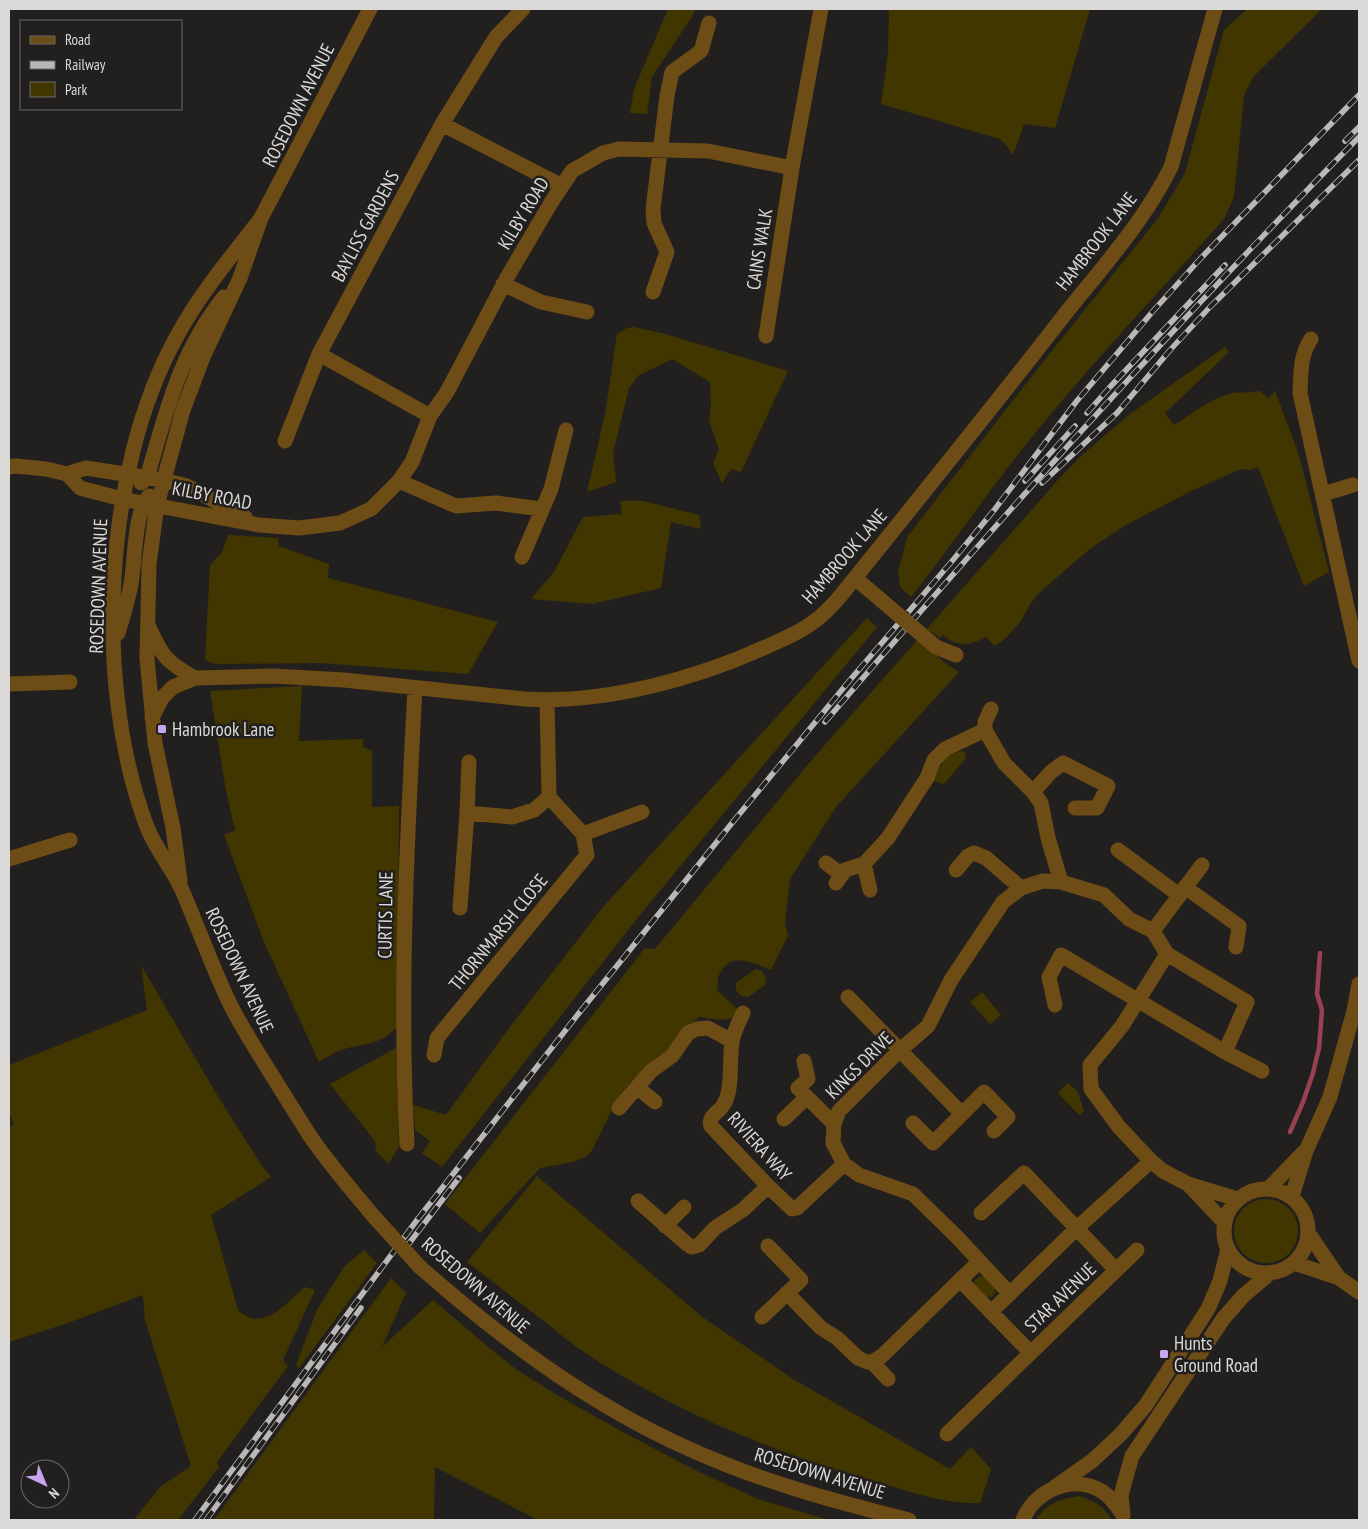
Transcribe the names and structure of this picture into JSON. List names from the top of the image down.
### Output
{
  "streets": {
    "street": [
      "ROSEDOWN AVENUE",
      "KILBY ROAD",
      "BAYLISS GARDENS",
      "HAMBROOK LANE",
      "CAINS WALK",
      "CURTIS LANE",
      "THORNMARSH CLOSE",
      "KINGS DRIVE",
      "RIVIERA WAY",
      "STAR AVENUE"
    ]
  },
  "crossings": [
    ["ROSEDOWN AVENUE", "KILBY ROAD"],
    ["ROSEDOWN AVENUE", "HAMBROOK LANE"],
    ["KILBY ROAD", "CAINS WALK"],
    ["HAMBROOK LANE", "CURTIS LANE"],
    ["KINGS DRIVE", "RIVIERA WAY"]
  ],
  "places": {
    "transit": ["Hambrook Lane", "Hunts Ground Road"]
  },
  "legend": ["Road", "Railway", "Park"],
  "north": "bottom right"
}
